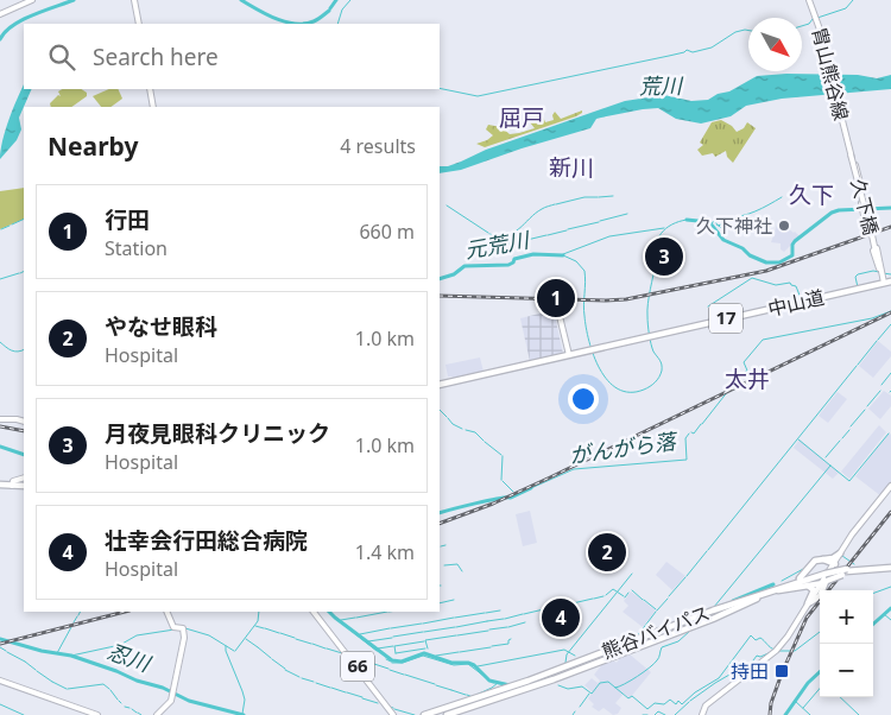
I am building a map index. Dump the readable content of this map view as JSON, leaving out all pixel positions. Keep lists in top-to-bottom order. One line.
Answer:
{"streets":{"highway":["中山道","17","熊谷バイパス"],"main road":["胄山熊谷線","久下橋","66"]},"crossings":[["胄山熊谷線","久下橋"]],"districts":["屈戸","新川","久下","太井"],"water":["荒川","元荒川","がんがら落","忍川"],"places":{"other":["久下神社"],"transit":["持田"]},"north":"bottom right","page":{"search":"Search here","heading":["Nearby","4 results"],"list":[{"mark":"1","name":"行田","note":"Station","value":"660 m"},{"mark":"2","name":"やなせ眼科","note":"Hospital","value":"1.0 km"},{"mark":"3","name":"月夜見眼科クリニック","note":"Hospital","value":"1.0 km"},{"mark":"4","name":"壮幸会行田総合病院","note":"Hospital","value":"1.4 km"}],"pins":["3","1","2","4"],"map_buttons":["+","−"]}}
